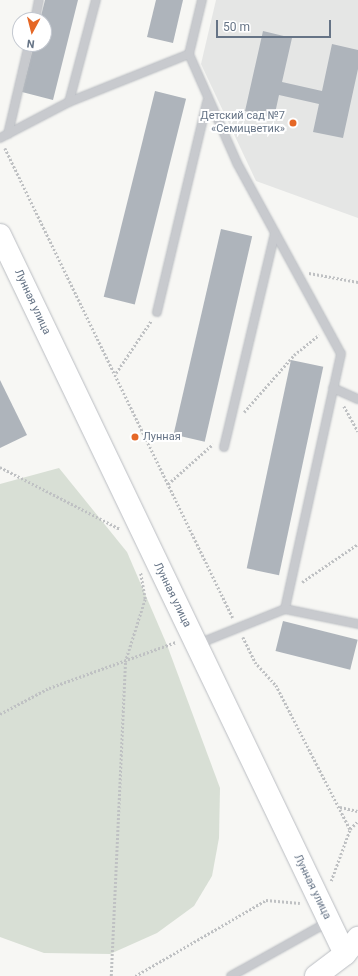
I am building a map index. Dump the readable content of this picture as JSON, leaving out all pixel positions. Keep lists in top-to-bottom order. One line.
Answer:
{"streets":{"street":["Лунная улица"]},"places":["Детский сад №7 «Семицветик»","Лунная"],"scale_bar":"50 m","north":"bottom"}
